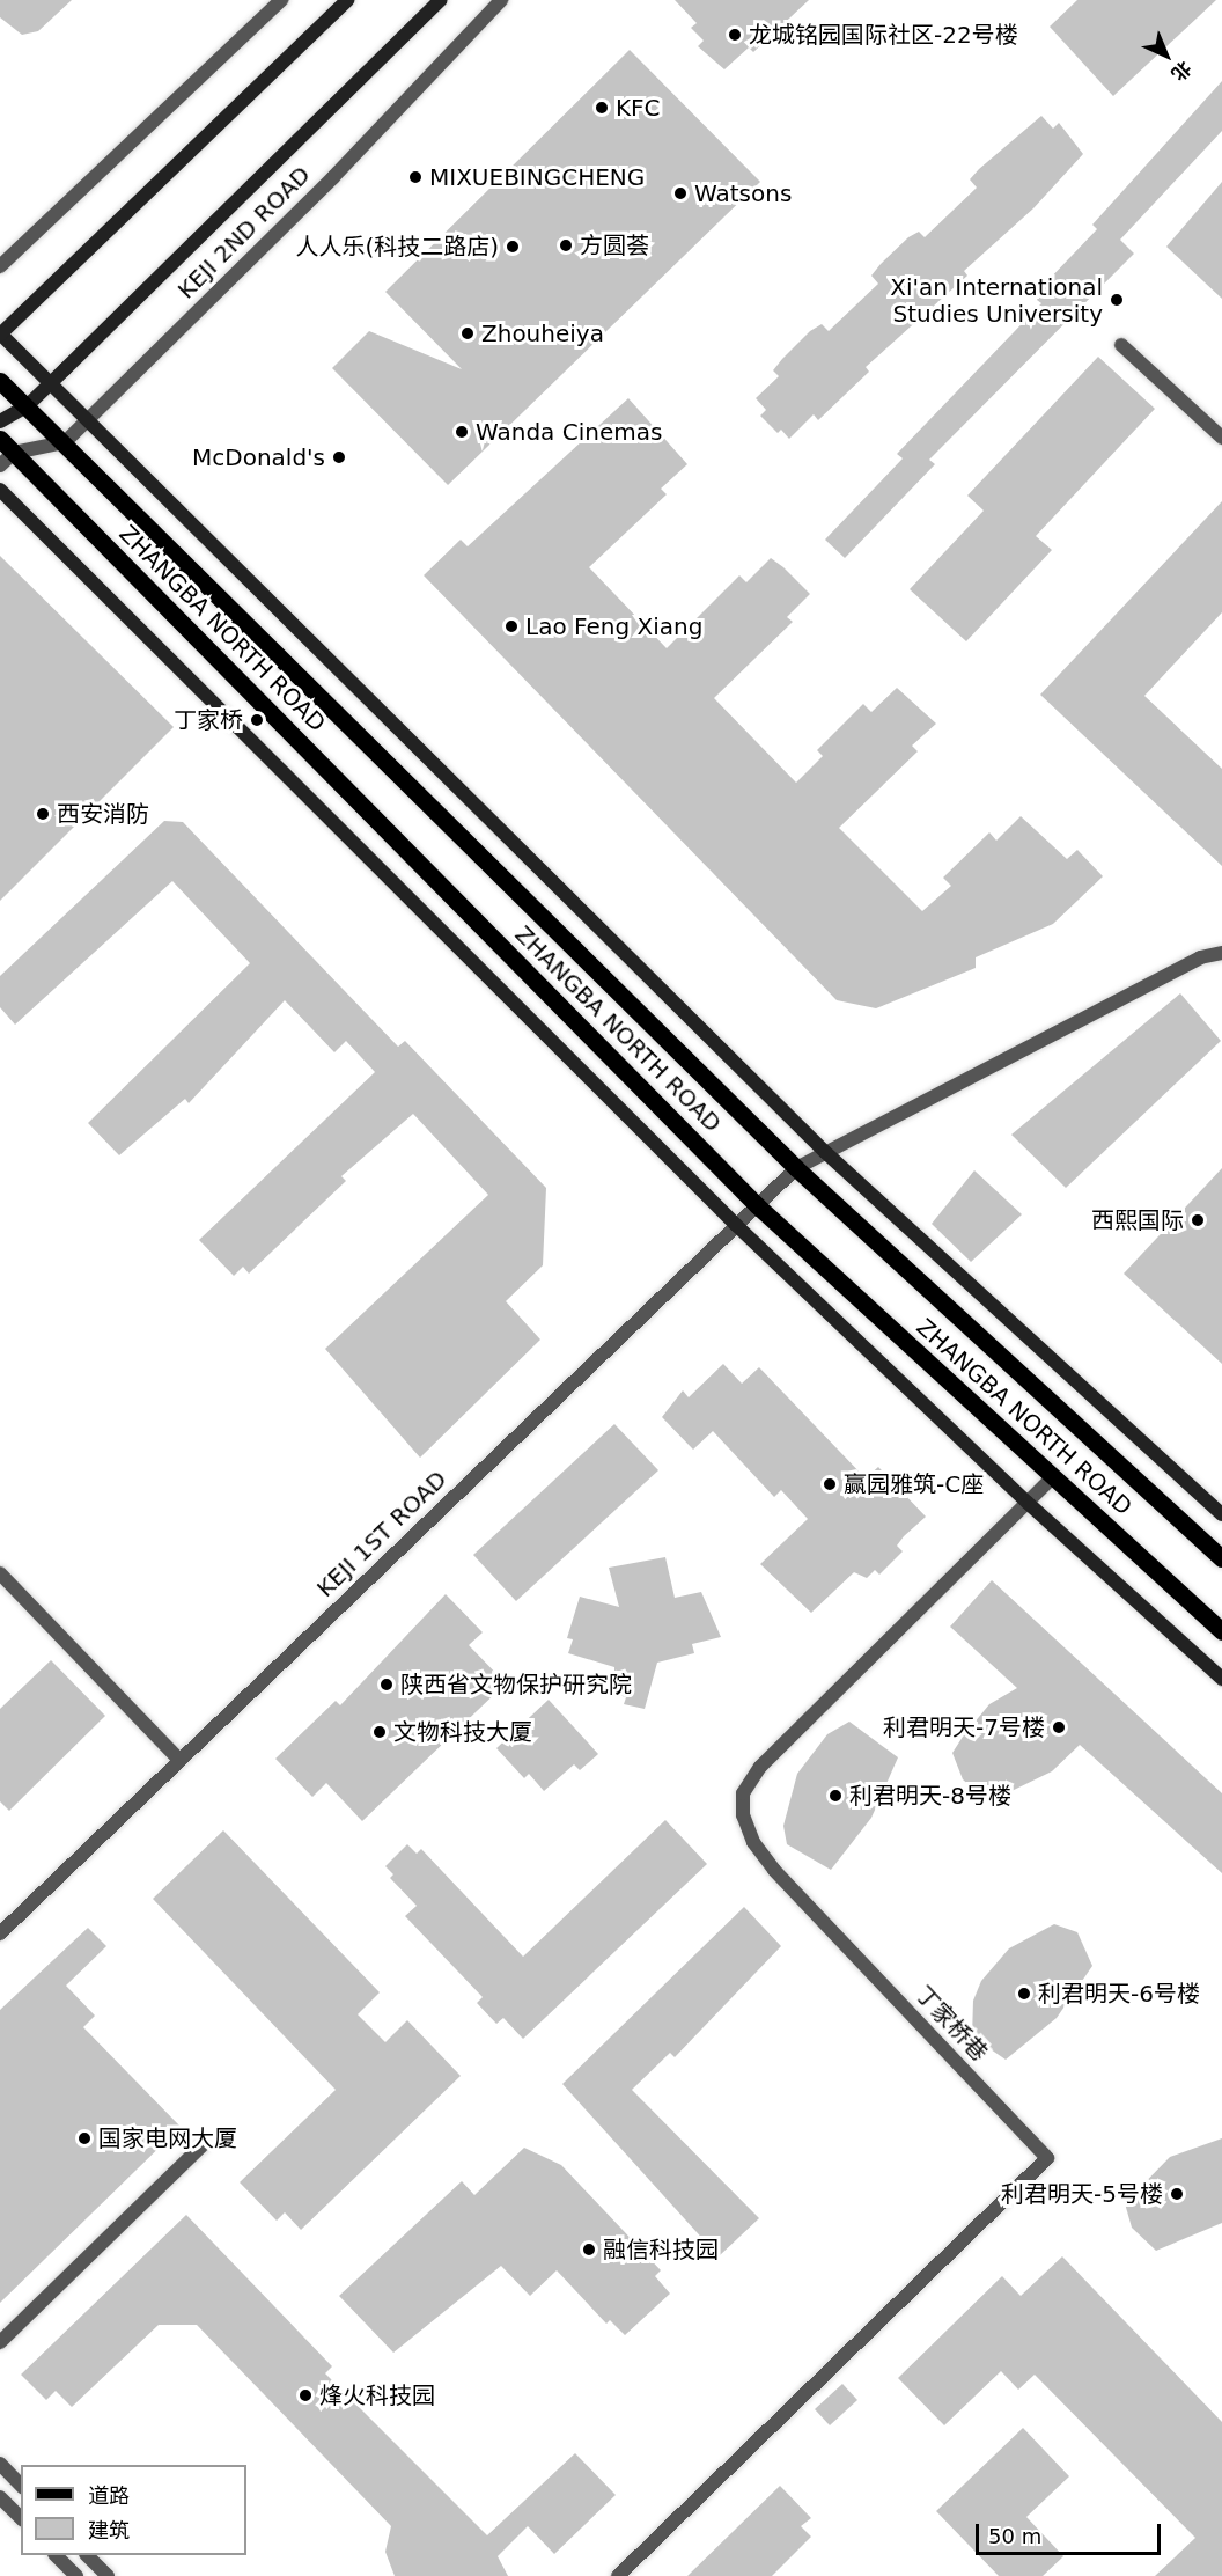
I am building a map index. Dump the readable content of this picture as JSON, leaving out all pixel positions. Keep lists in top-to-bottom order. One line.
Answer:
{"streets":{"main road":["KEJI 2ND ROAD","ZHANGBA NORTH ROAD"],"street":["KEJI 1ST ROAD","丁家桥巷"]},"crossings":[["KEJI 2ND ROAD","ZHANGBA NORTH ROAD"],["ZHANGBA NORTH ROAD","KEJI 1ST ROAD"],["ZHANGBA NORTH ROAD","丁家桥巷"]],"places":["龙城铭园国际社区-22号楼","KFC","MIXUEBINGCHENG","Watsons","方圆荟","人人乐(科技二路店)","Xi'an International Studies University","Zhouheiya","Wanda Cinemas","McDonald's","Lao Feng Xiang","丁家桥","西安消防","西熙国际","赢园雅筑-C座","陕西省文物保护研究院","利君明天-7号楼","文物科技大厦","利君明天-8号楼","利君明天-6号楼","国家电网大厦","利君明天-5号楼","融信科技园","烽火科技园"],"legend":["道路","建筑"],"scale_bar":"50 m","north":"bottom right"}
